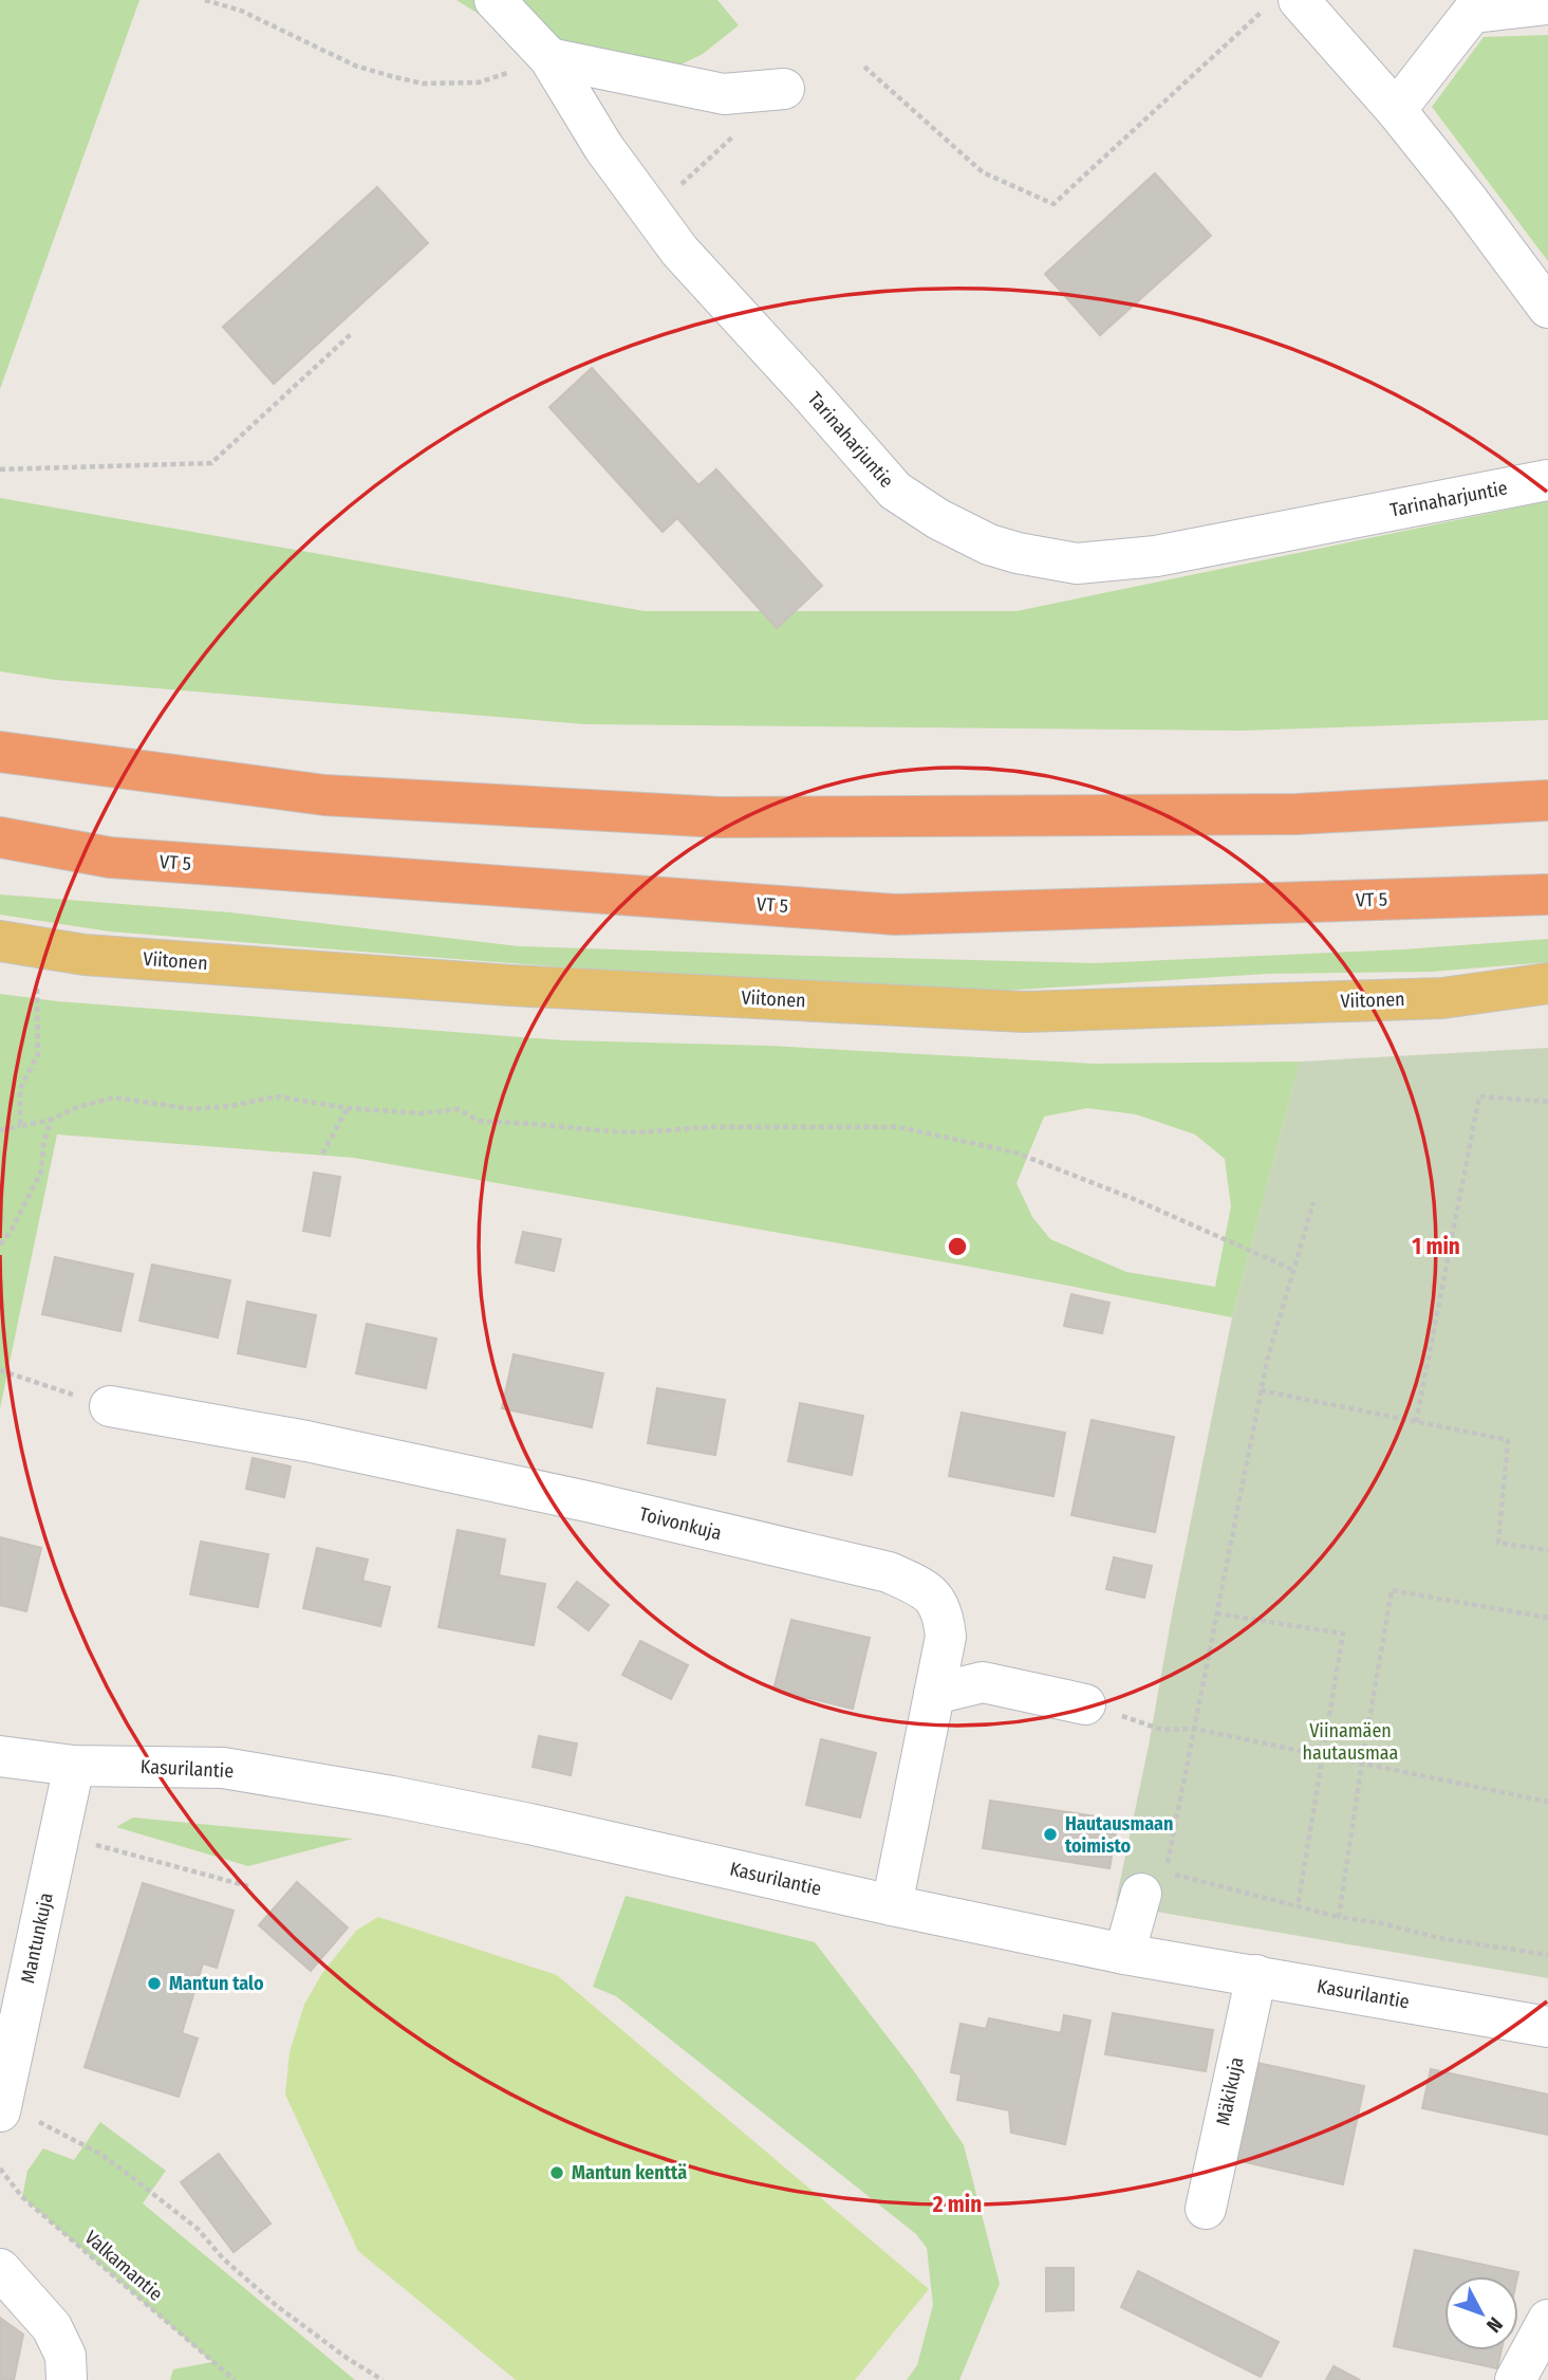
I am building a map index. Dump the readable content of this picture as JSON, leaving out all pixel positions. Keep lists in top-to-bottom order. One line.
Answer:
{"streets":{"highway":["VT 5"],"main road":["Viitonen"],"street":["Tarinaharjuntie","Toivonkuja","Kasurilantie","Mantunkuja","Mäkikuja"],"path":["Valkamantie"]},"crossings":[["Toivonkuja","Kasurilantie"],["Kasurilantie","Mantunkuja"],["Kasurilantie","Mäkikuja"]],"parks":["Viinamäen hautausmaa"],"places":["Hautausmaan toimisto","Mantun talo","Mantun kenttä"],"north":"bottom right","rings":["1 min","2 min"]}
